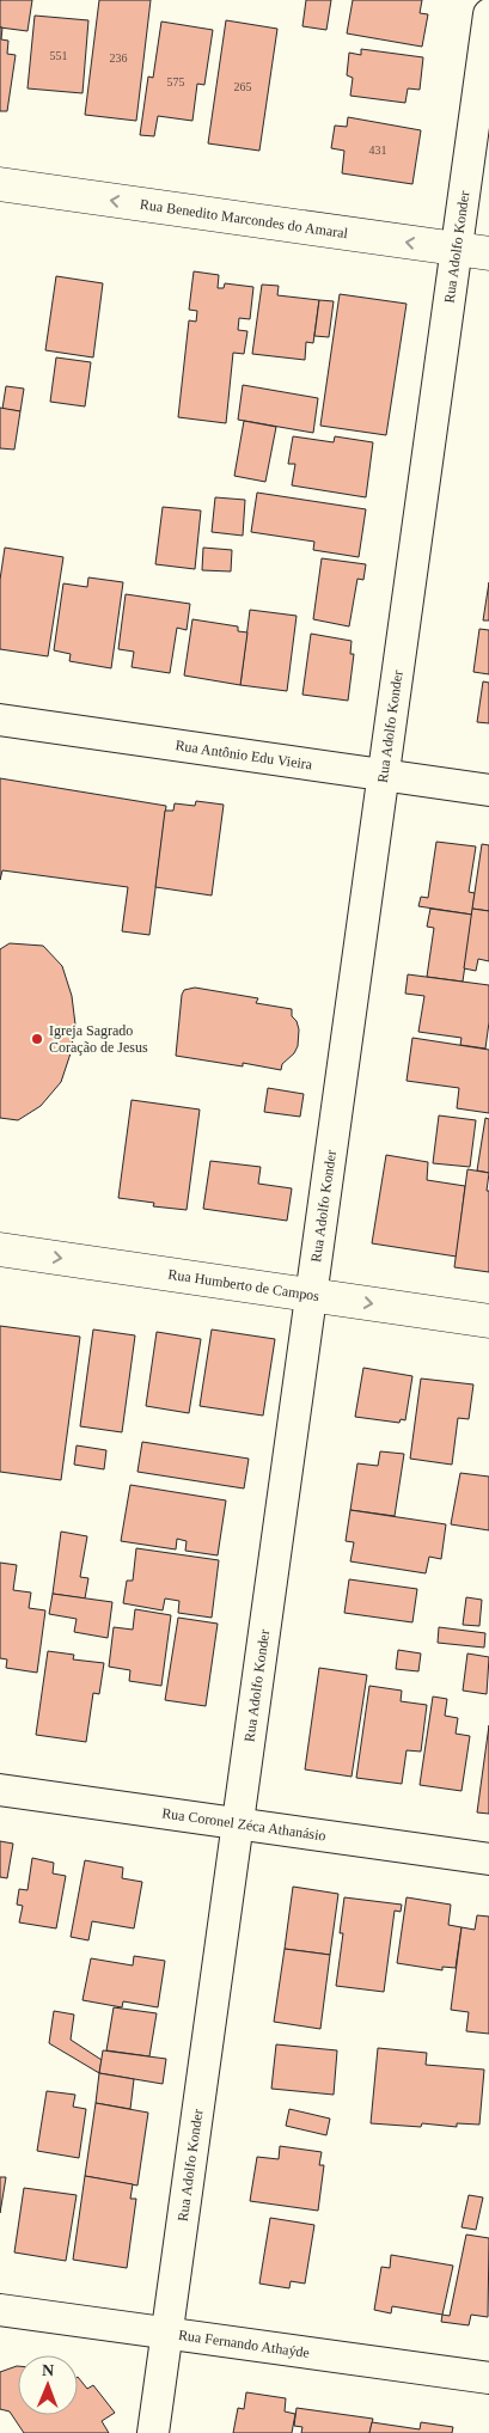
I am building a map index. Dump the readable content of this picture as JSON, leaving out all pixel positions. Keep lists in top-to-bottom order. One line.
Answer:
{"streets":{"main road":["Rua Benedito Marcondes do Amaral","Rua Humberto de Campos"],"street":["Rua Adolfo Konder","Rua Antônio Edu Vieira","Rua Coronel Zéca Athanásio","Rua Fernando Athaýde"]},"crossings":[["Rua Benedito Marcondes do Amaral","Rua Adolfo Konder"],["Rua Adolfo Konder","Rua Antônio Edu Vieira"],["Rua Adolfo Konder","Rua Humberto de Campos"],["Rua Adolfo Konder","Rua Coronel Zéca Athanásio"],["Rua Adolfo Konder","Rua Fernando Athaýde"]],"one_way":["Rua Benedito Marcondes do Amaral","Rua Humberto de Campos"],"places":["Igreja Sagrado Coração de Jesus"],"house_numbers":["551","236","575","265","431"],"north":"top"}
